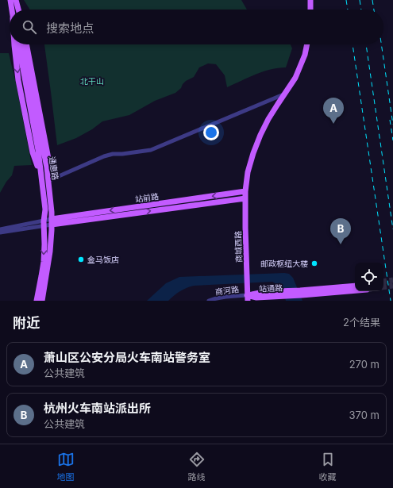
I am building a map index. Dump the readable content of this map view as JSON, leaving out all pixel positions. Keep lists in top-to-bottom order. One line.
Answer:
{"streets":{"main road":["通惠路","站前路","商城西路","站通路"],"street":["商河路"]},"crossings":[["通惠路","站前路"],["站前路","商城西路"],["商城西路","站通路"],["商城西路","商河路"],["站通路","商河路"]],"parks":["北干山"],"places":["金马饭店","邮政枢纽大楼"],"page":{"search":"搜索地点","pins":["A","B"],"heading":["附近","2个结果"],"list":[{"mark":"A","name":"萧山区公安分局火车南站警务室","note":"公共建筑","value":"270 m"},{"mark":"B","name":"杭州火车南站派出所","note":"公共建筑","value":"370 m"}],"nav":["地图","路线","收藏"]}}
